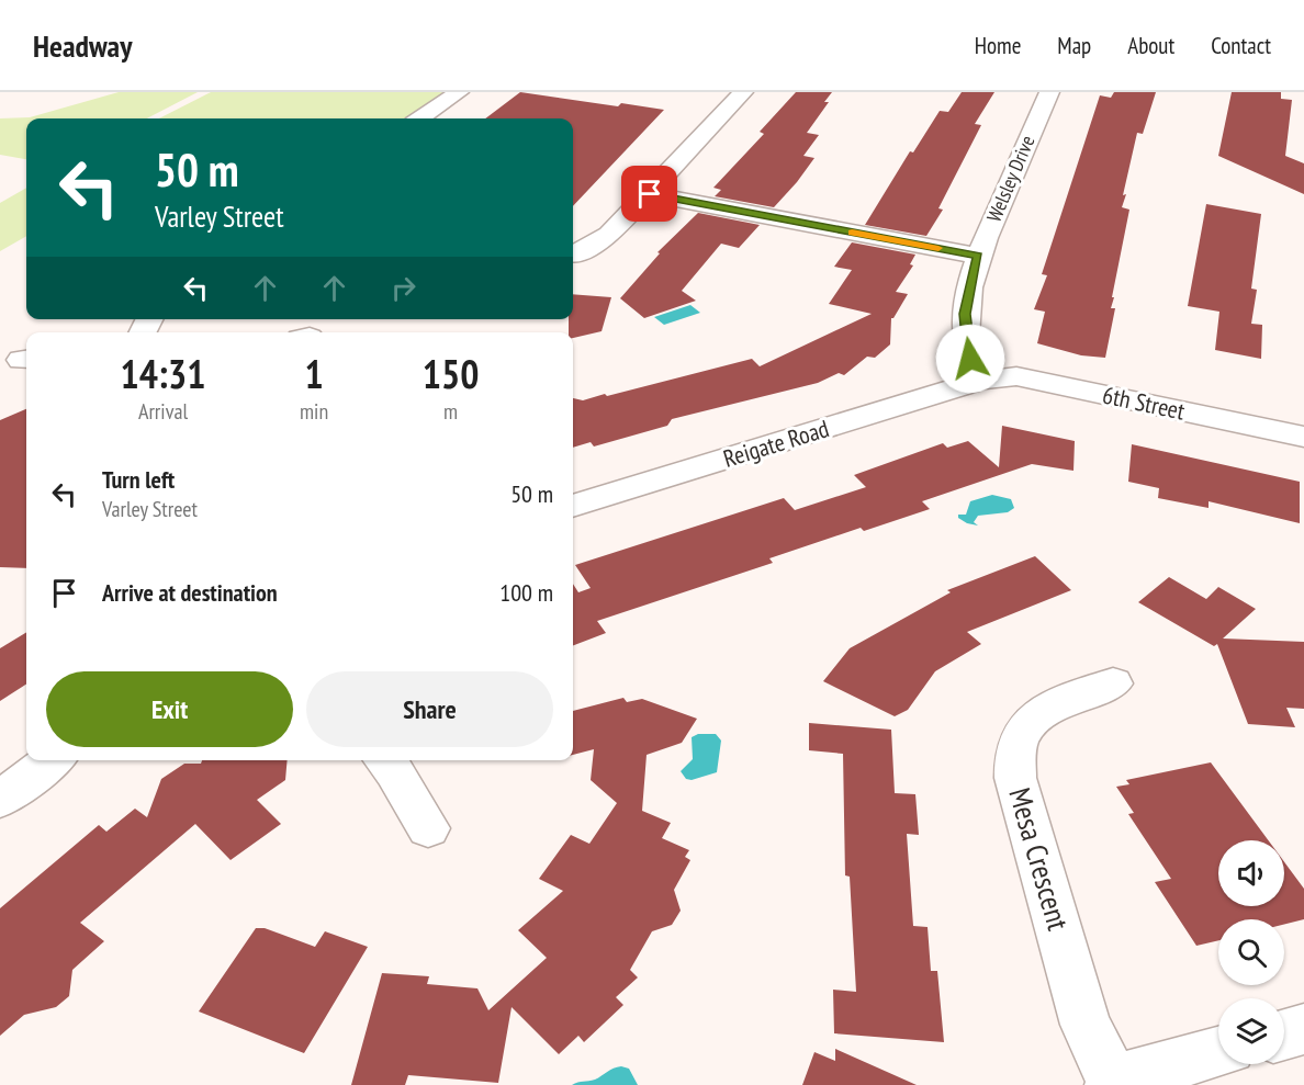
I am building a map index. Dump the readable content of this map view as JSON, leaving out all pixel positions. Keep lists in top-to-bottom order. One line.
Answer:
{"streets":{"street":["Welsley Drive","6th Street","Reigate Road","Mesa Crescent"]},"crossings":[["Welsley Drive","6th Street"],["Welsley Drive","Reigate Road"],["6th Street","Reigate Road"]],"page":{"header":"Headway","nav":["Home","Map","About","Contact"],"turn":["50 m","Varley Street"],"eta":["14:31","Arrival","1","min","150","m"],"list":[{"name":"Turn left","note":"Varley Street","value":"50 m"},{"name":"Arrive at destination","value":"100 m"}],"buttons":["Exit","Share"]}}
